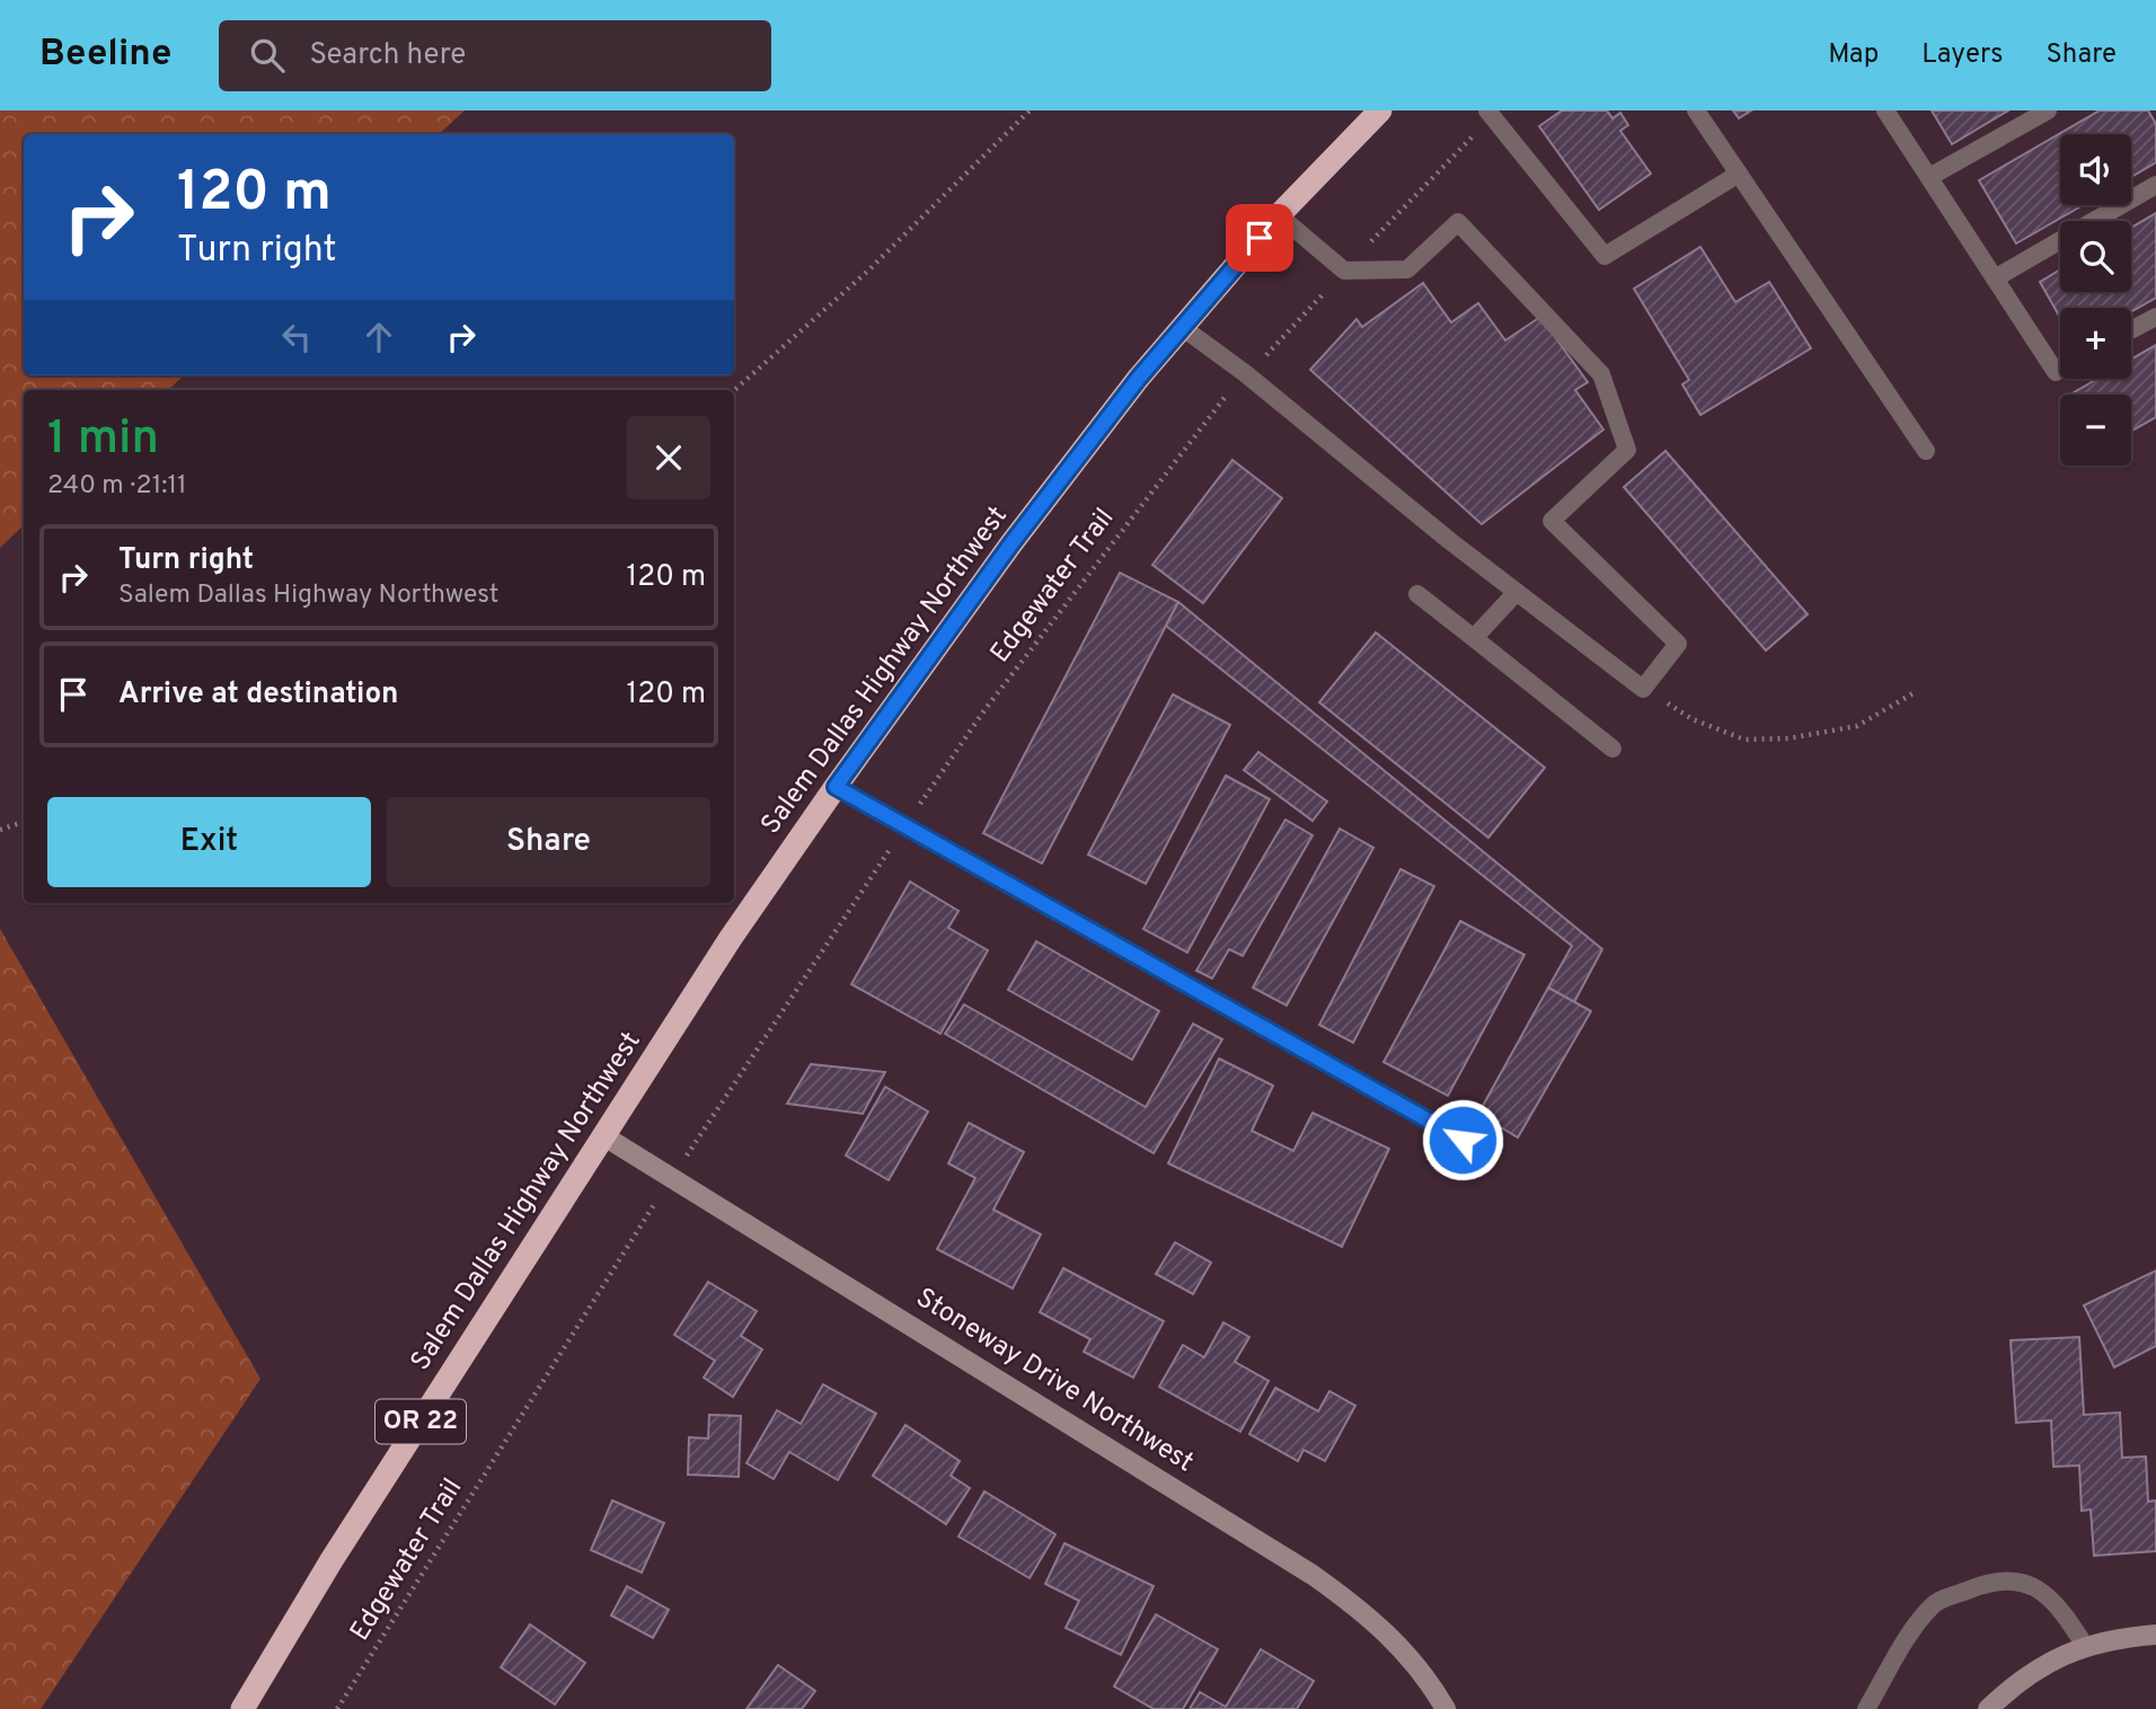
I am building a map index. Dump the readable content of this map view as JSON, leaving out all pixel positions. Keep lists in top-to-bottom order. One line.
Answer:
{"streets":{"highway":["Salem Dallas Highway Northwest","OR 22"],"street":["Stoneway Drive Northwest"],"path":["Edgewater Trail"]},"crossings":[["Salem Dallas Highway Northwest","Stoneway Drive Northwest"]],"page":{"header":"Beeline","search":"Search here","nav":["Map","Layers","Share"],"map_buttons":["+","−"],"turn":["120 m","Turn right"],"heading":["1 min","240 m · 21:11"],"list":[{"name":"Turn right","note":"Salem Dallas Highway Northwest","value":"120 m"},{"name":"Arrive at destination","value":"120 m"}],"buttons":["Exit","Share"]}}
